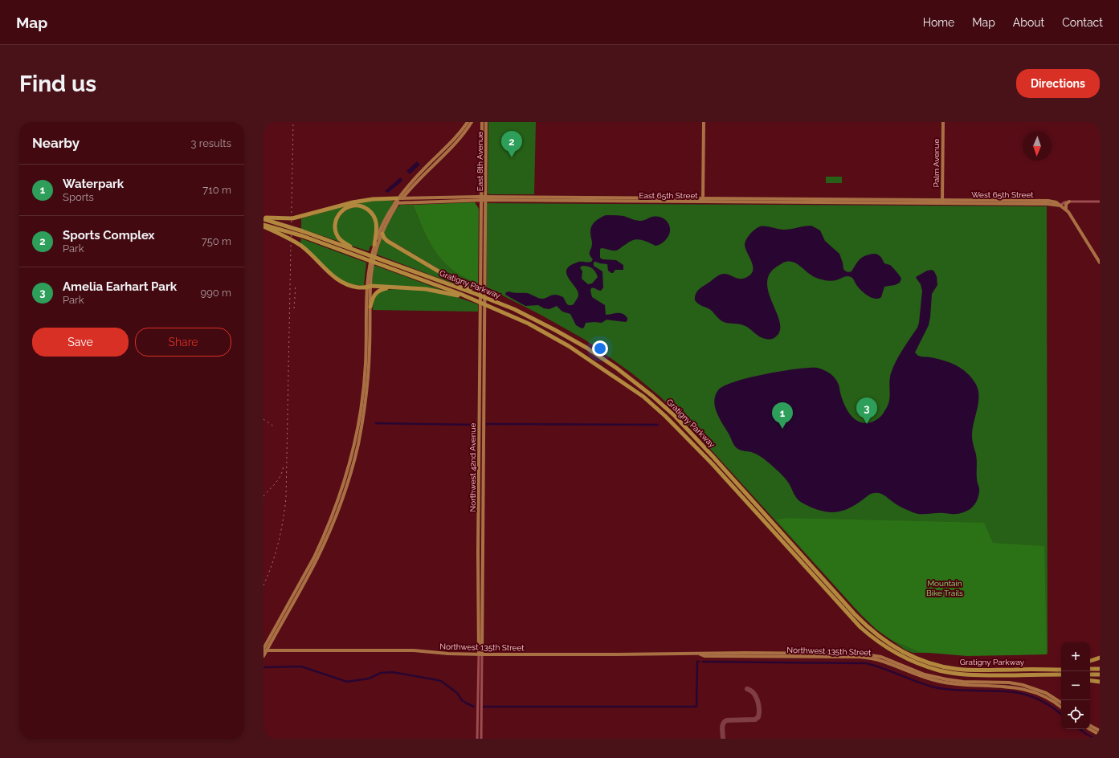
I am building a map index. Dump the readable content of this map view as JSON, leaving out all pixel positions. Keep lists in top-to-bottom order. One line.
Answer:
{"streets":{"highway":["Gratigny Parkway"],"main road":["East 8th Avenue","Palm Avenue","West 65th Street","East 65th Street","Northwest 42nd Avenue","Northwest 135th Street"]},"crossings":[["East 8th Avenue","East 65th Street"],["East 8th Avenue","Northwest 42nd Avenue"],["Palm Avenue","West 65th Street"],["Palm Avenue","East 65th Street"],["West 65th Street","East 65th Street"],["East 65th Street","Northwest 42nd Avenue"],["Northwest 42nd Avenue","Northwest 135th Street"]],"parks":["Mountain Bike Trails"],"north":"bottom","page":{"header":"Map","nav":["Home","Map","About","Contact"],"buttons":["Directions",["Save","Share"]],"title":"Find us","heading":["Nearby","3 results"],"pins":["2","3","1"],"list":[{"mark":"1","name":"Waterpark","note":"Sports","value":"710 m"},{"mark":"2","name":"Sports Complex","note":"Park","value":"750 m"},{"mark":"3","name":"Amelia Earhart Park","note":"Park","value":"990 m"}],"map_buttons":["+","−"]}}
